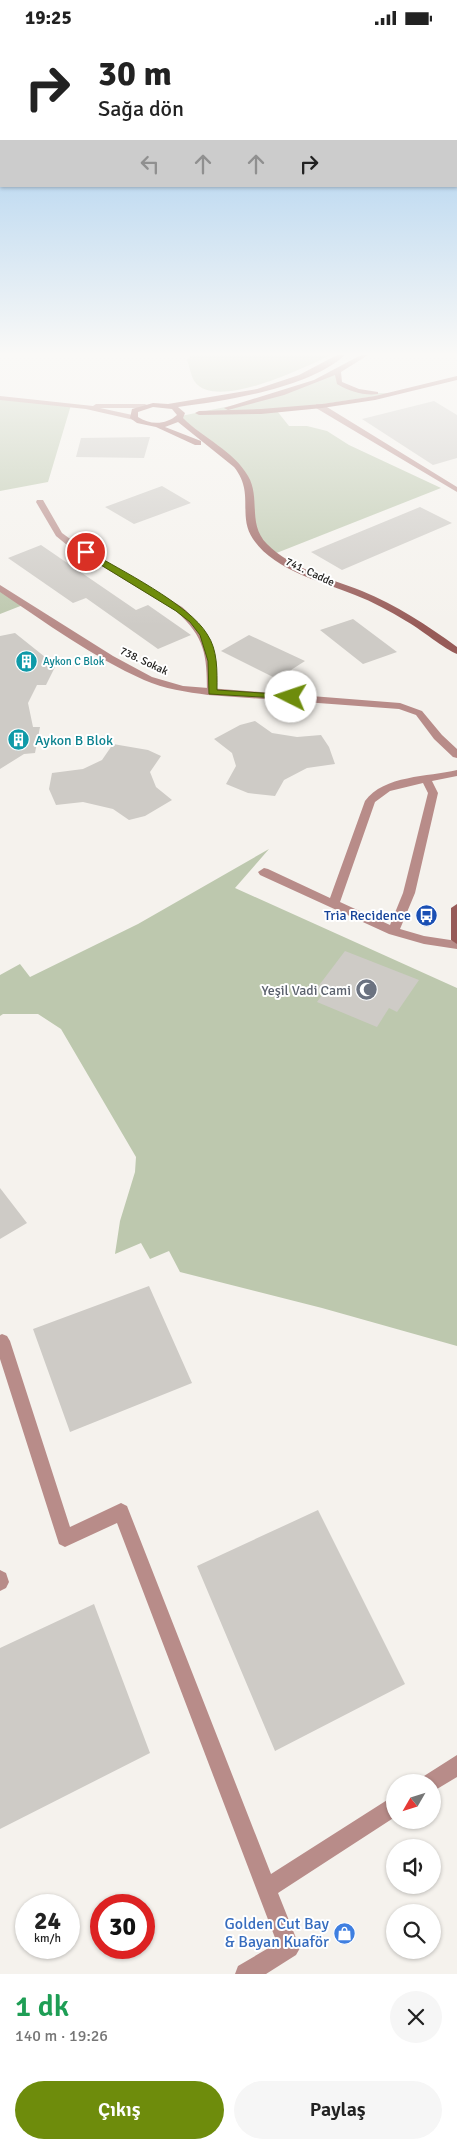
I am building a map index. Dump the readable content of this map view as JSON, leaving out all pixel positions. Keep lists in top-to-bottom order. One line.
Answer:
{"streets":{"street":["741. Cadde","738. Sokak"]},"places":{"building":["Aykon C Blok","Aykon B Blok"],"bus stop":["Tria Recidence"],"mosque":["Yeşil Vadi Cami"],"shop":["Golden Cut Bay & Bayan Kuaför"]},"north":"bottom left","page":{"status":"19:25","turn":["30 m","Sağa dön"],"speed":"24 km/h","limit":"30","heading":["1 dk","140 m · 19:26"],"buttons":["Çıkış","Paylaş"]}}
